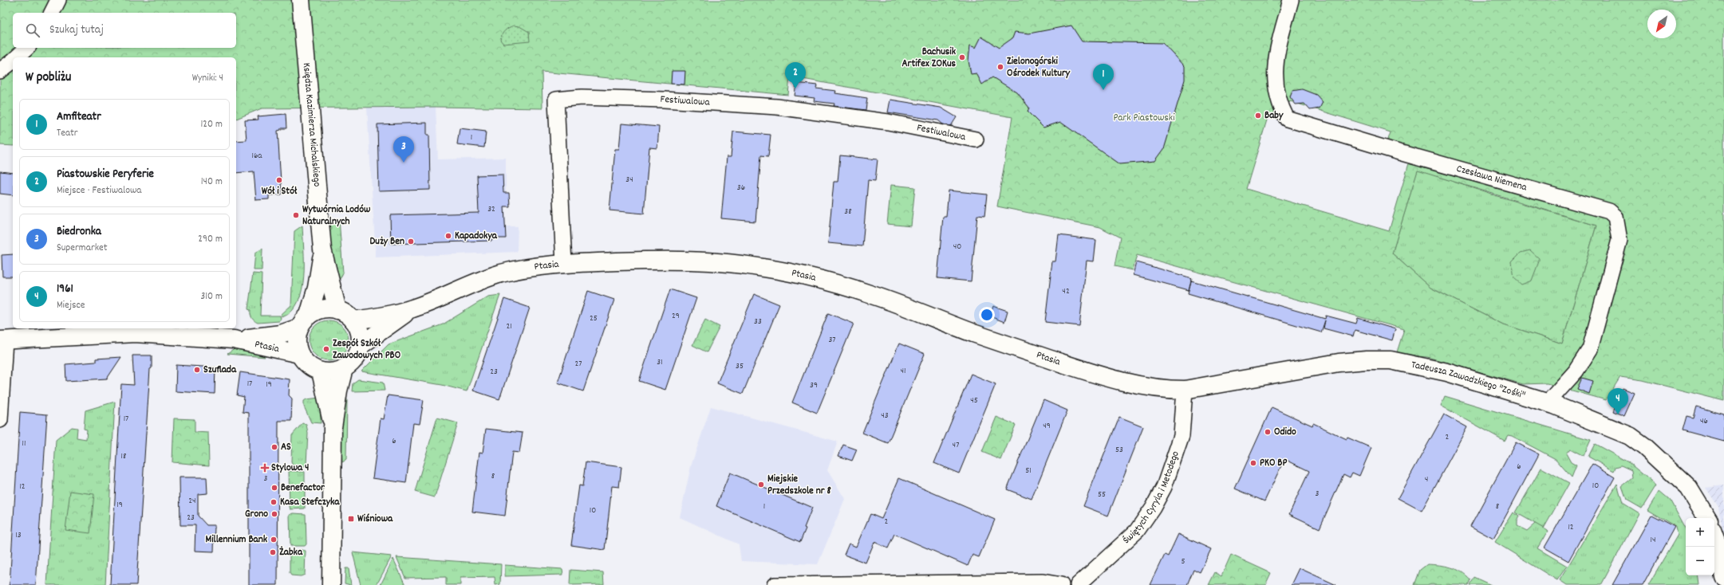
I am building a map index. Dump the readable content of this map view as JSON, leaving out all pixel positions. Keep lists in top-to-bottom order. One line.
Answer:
{"streets":{"street":["Festiwalowa","Księdza Kazimierza Michalskiego","Czesława Niemena","Ptasia","Tadeusza Zawadzkiego \"Zośki\"","Świętych Cyryla i Metodego"]},"crossings":[["Festiwalowa","Ptasia"],["Księdza Kazimierza Michalskiego","Ptasia"],["Czesława Niemena","Tadeusza Zawadzkiego \"Zośki\""],["Ptasia","Tadeusza Zawadzkiego \"Zośki\""],["Ptasia","Świętych Cyryla i Metodego"],["Tadeusza Zawadzkiego \"Zośki\"","Świętych Cyryla i Metodego"]],"parks":["Park Piastowski"],"places":{"other":["Bachusik Artifex ZOKus","Zielonogórski Ośrodek Kultury","Baby","Wół i Stół","Wytwórnia Lodów Naturalnych","Kapadokya","Duży Ben","Zespół Szkół Zawodowych PBO","Szuflada","Odido","AS","PKO BP","Miejskie Przedszkole nr 8","Benefactor","Kasa Stefczyka","Grono","Millennium Bank","Żabka"],"health":["Stylowa 4"],"transit":["Wiśniowa"]},"house_numbers":["1","16a","34","36","32","38","40","42","29","25","33","21","37","31","27","35","41","23","17","19","39","45","43","17","46","49","2","6","11","47","53","18","6","51","8","3","4","10","12","3","55","24","19","1","8","10","23","2","12","13","14","5"],"north":"bottom left","page":{"search":"Szukaj tutaj","heading":["W pobliżu","Wyniki: 4"],"pins":["2","1","3","4"],"list":[{"mark":"1","name":"Amfiteatr","note":"Teatr","value":"120 m"},{"mark":"2","name":"Piastowskie Peryferie","note":"Miejsce · Festiwalowa","value":"140 m"},{"mark":"3","name":"Biedronka","note":"Supermarket","value":"290 m"},{"mark":"4","name":"1961","note":"Miejsce","value":"310 m"}],"map_buttons":["+","−"]}}
